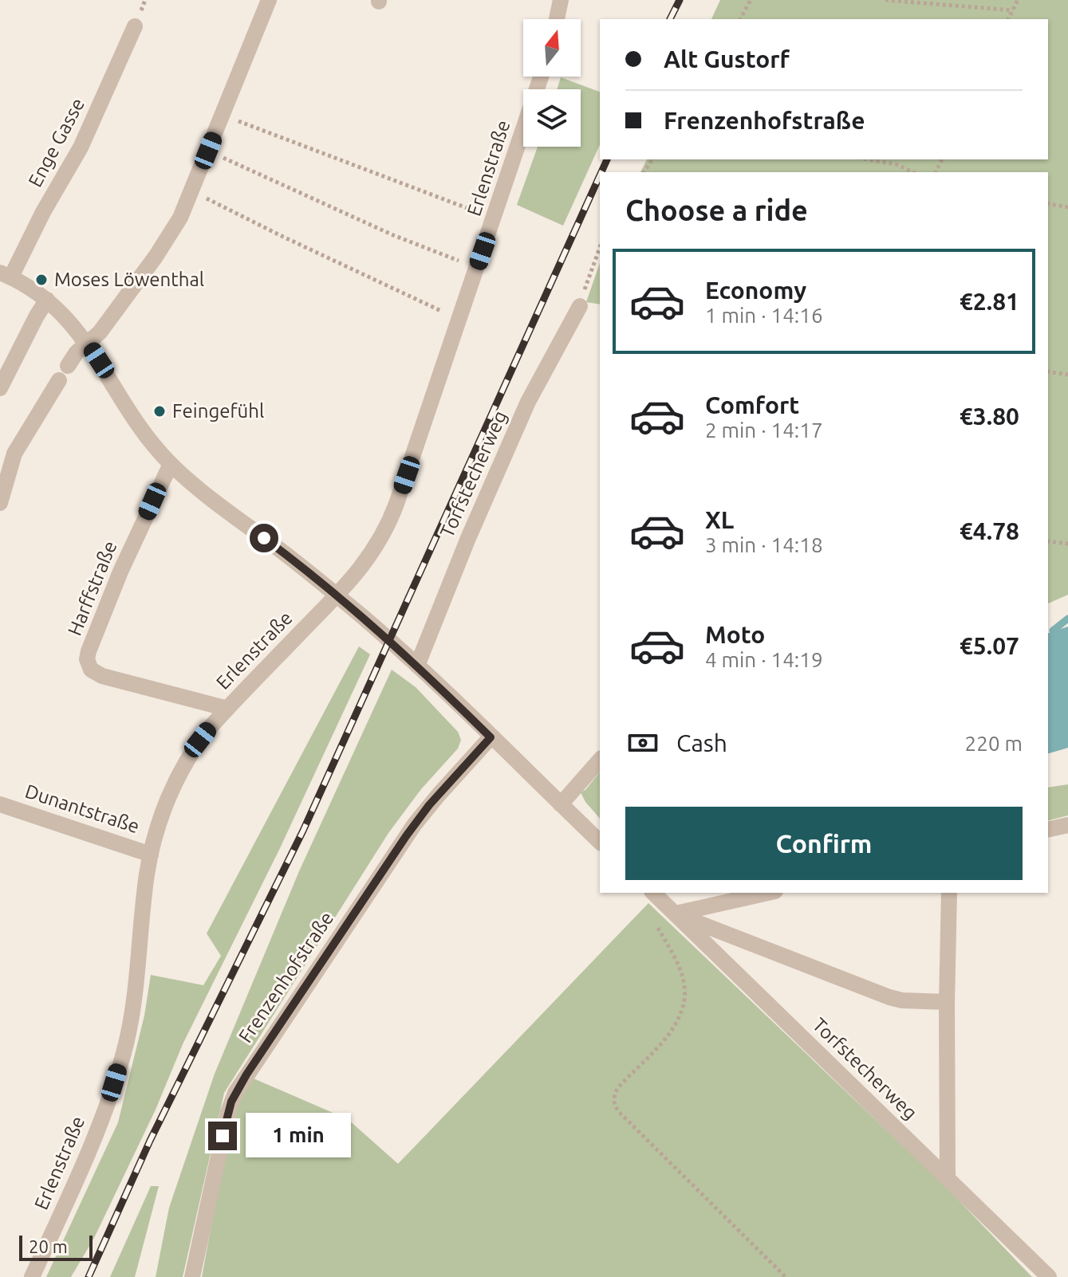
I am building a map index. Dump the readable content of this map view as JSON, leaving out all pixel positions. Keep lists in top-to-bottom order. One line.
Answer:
{"streets":{"street":["Enge Gasse","Erlenstraße","Torfstecherweg","Harffstraße","Dunantstraße","Frenzenhofstraße"]},"crossings":[["Erlenstraße","Harffstraße"],["Erlenstraße","Dunantstraße"]],"places":["Moses Löwenthal","Feingefühl"],"scale_bar":"20 m","north":"top","page":{"banner":["Alt Gustorf","Frenzenhofstraße"],"heading":"Choose a ride","list":[{"name":"Economy","note":"1 min · 14:16","value":"€2.81"},{"name":"Comfort","note":"2 min · 14:17","value":"€3.80"},{"name":"XL","note":"3 min · 14:18","value":"€4.78"},{"name":"Moto","note":"4 min · 14:19","value":"€5.07"}],"pay":["Cash","220 m"],"buttons":"Confirm","bubble":"1 min","scale":"20 m"}}
